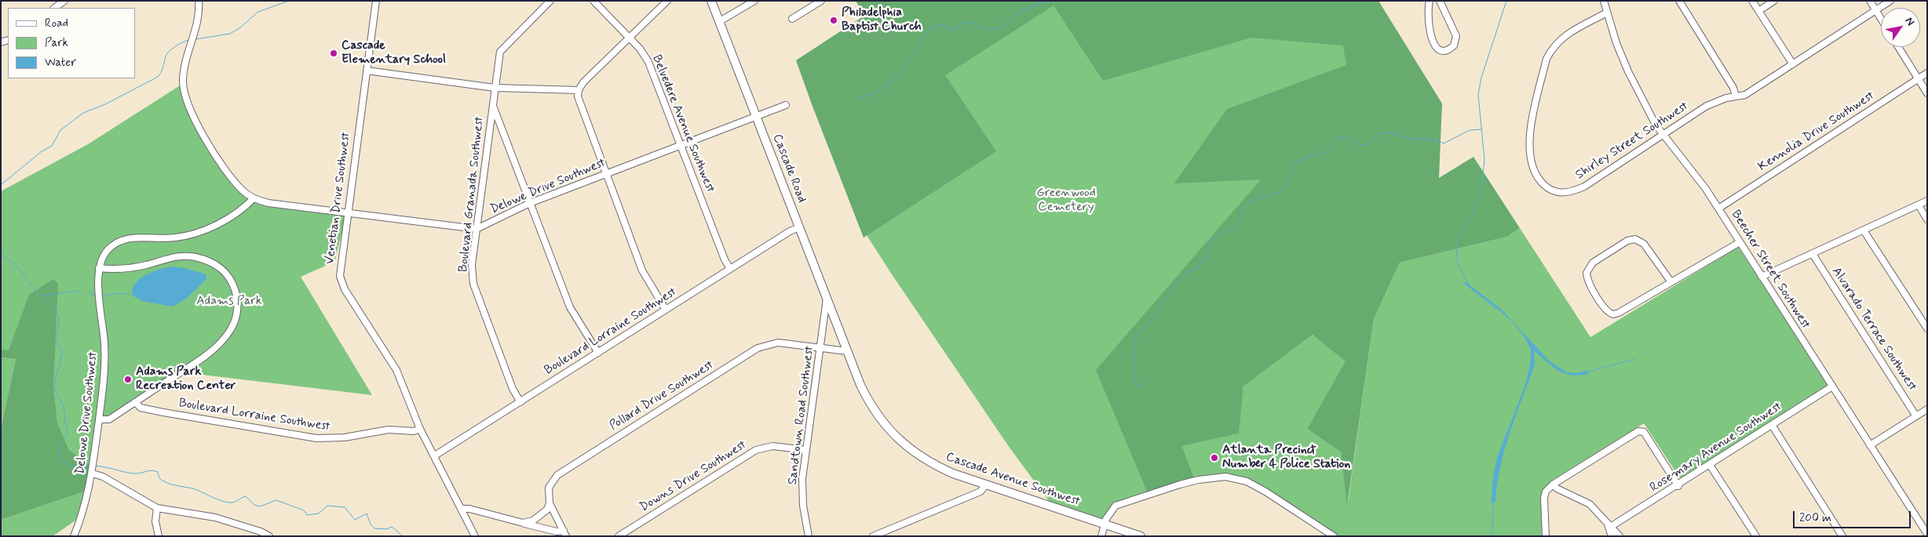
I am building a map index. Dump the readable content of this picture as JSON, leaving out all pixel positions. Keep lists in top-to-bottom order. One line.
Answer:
{"streets":{"main road":["Cascade Road","Cascade Avenue Southwest"],"street":["Belvedere Avenue Southwest","Kennolia Drive Southwest","Shirley Street Southwest","Delowe Drive Southwest","Boulevard Granada Southwest","Venetian Drive Southwest","Beecher Street Southwest","Alvarado Terrace Southwest","Boulevard Lorraine Southwest","Pollard Drive Southwest","Sandtown Road Southwest","Rosemary Avenue Southwest","Downs Drive Southwest"]},"crossings":[["Belvedere Avenue Southwest","Delowe Drive Southwest"],["Belvedere Avenue Southwest","Boulevard Lorraine Southwest"],["Kennolia Drive Southwest","Beecher Street Southwest"],["Shirley Street Southwest","Beecher Street Southwest"],["Cascade Road","Delowe Drive Southwest"],["Cascade Road","Boulevard Lorraine Southwest"],["Cascade Road","Pollard Drive Southwest"],["Cascade Road","Sandtown Road Southwest"],["Cascade Road","Cascade Avenue Southwest"],["Delowe Drive Southwest","Boulevard Granada Southwest"],["Boulevard Granada Southwest","Boulevard Lorraine Southwest"],["Venetian Drive Southwest","Boulevard Lorraine Southwest"],["Beecher Street Southwest","Rosemary Avenue Southwest"],["Pollard Drive Southwest","Sandtown Road Southwest"],["Pollard Drive Southwest","Cascade Avenue Southwest"],["Sandtown Road Southwest","Downs Drive Southwest"]],"parks":["Greenwood Cemetery","Adams Park"],"places":["Philadelphia Baptist Church","Cascade Elementary School","Adams Park Recreation Center","Atlanta Precinct Number 4 Police Station"],"legend":["Road","Park","Water"],"scale_bar":"200 m","north":"top right"}
